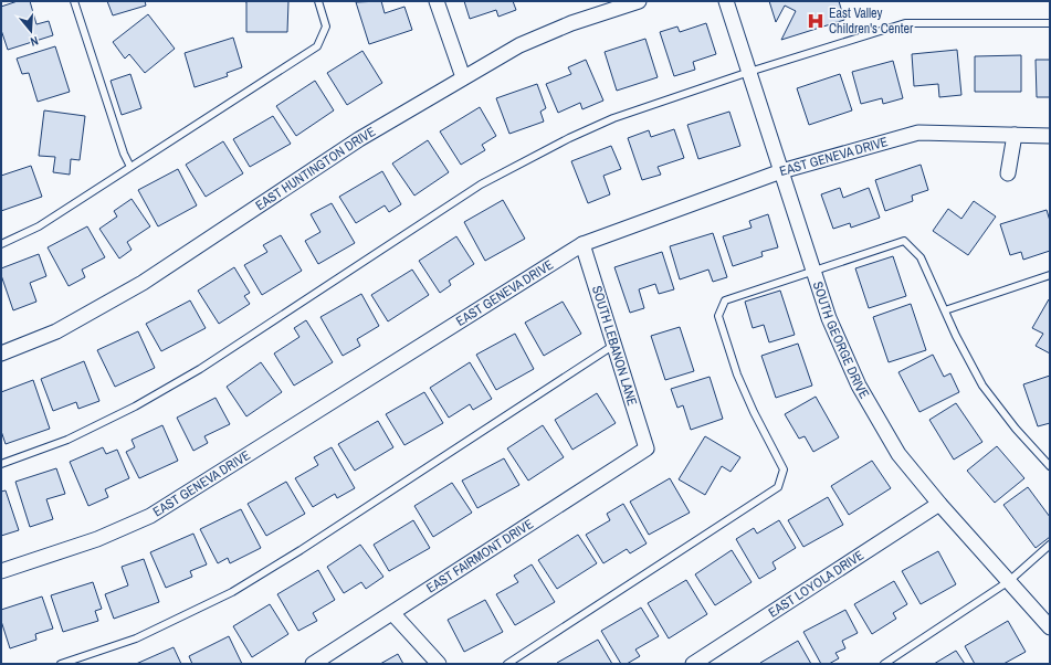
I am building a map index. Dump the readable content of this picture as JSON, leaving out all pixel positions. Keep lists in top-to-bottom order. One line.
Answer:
{"streets":{"street":["EAST GENEVA DRIVE","EAST HUNTINGTON DRIVE","SOUTH GEORGE DRIVE","SOUTH LEBANON LANE","EAST FAIRMONT DRIVE","EAST LOYOLA DRIVE"]},"crossings":[["EAST GENEVA DRIVE","SOUTH GEORGE DRIVE"],["EAST GENEVA DRIVE","SOUTH LEBANON LANE"],["SOUTH GEORGE DRIVE","EAST LOYOLA DRIVE"],["SOUTH LEBANON LANE","EAST FAIRMONT DRIVE"]],"places":{"hospital":["East Valley Children's Center"]},"north":"bottom"}
